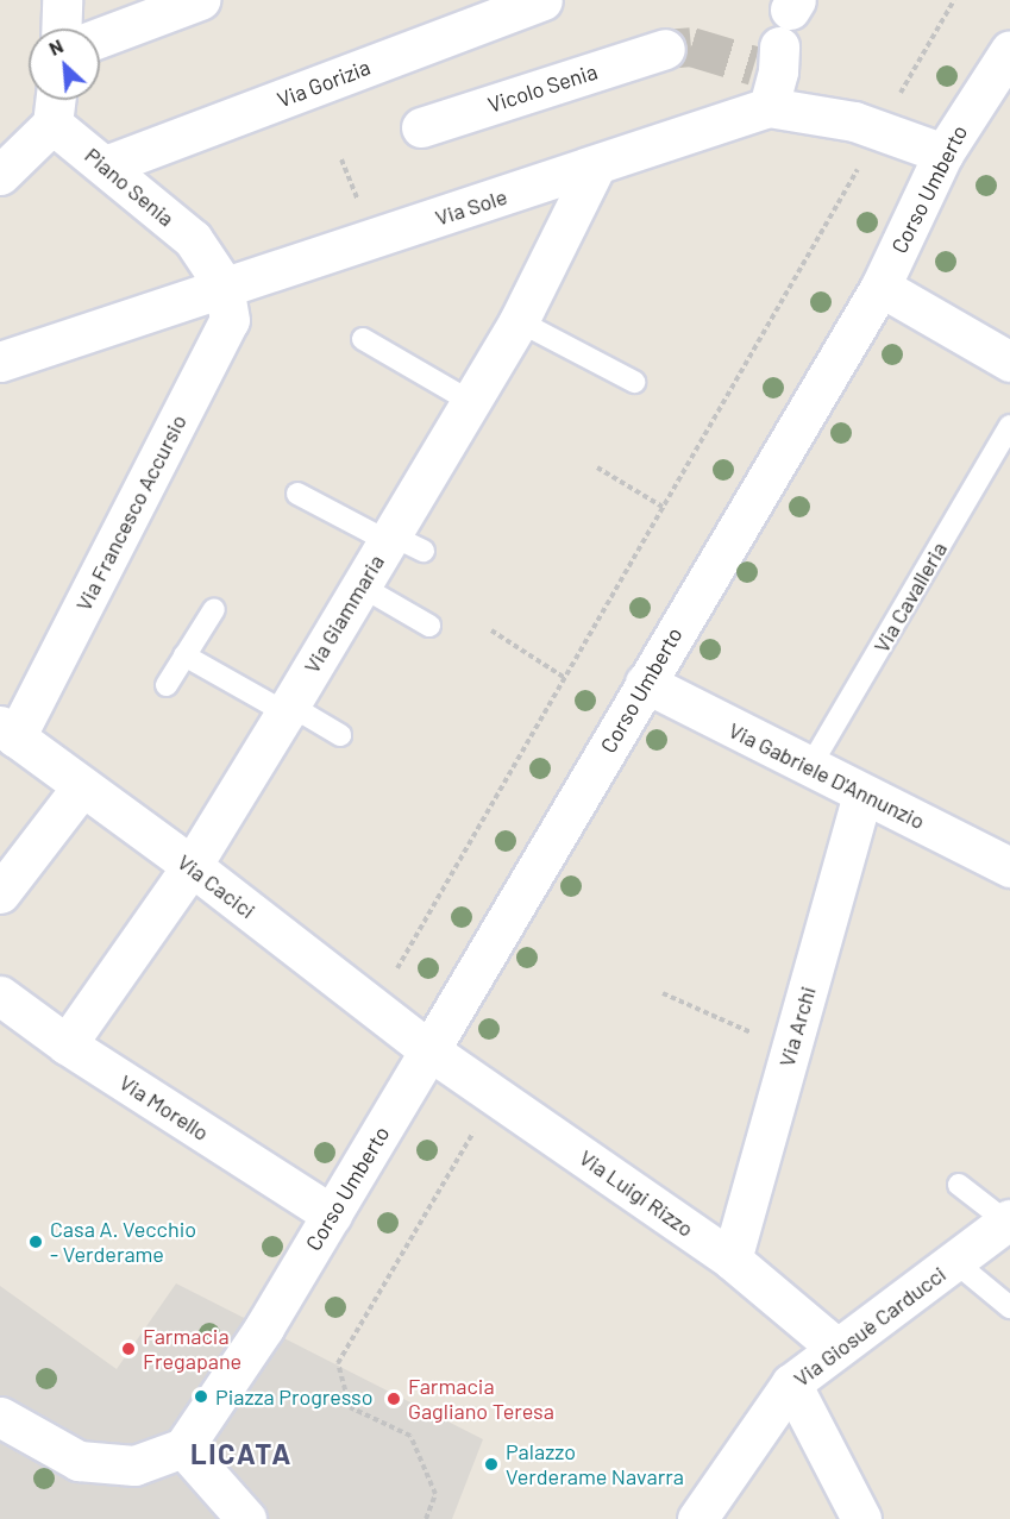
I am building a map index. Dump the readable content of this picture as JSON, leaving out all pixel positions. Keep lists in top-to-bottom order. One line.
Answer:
{"streets":{"street":["Via Gorizia","Vicolo Senia","Piano Senia","Corso Umberto","Via Sole","Via Francesco Accursio","Via Giammaria","Via Gabriele D'Annunzio","Via Cacici","Via Archi","Via Morello","Via Luigi Rizzo","Via Giosuè Carducci"],"lane":["Via Cavalleria"]},"crossings":[["Via Gorizia","Piano Senia"],["Piano Senia","Via Sole"],["Piano Senia","Via Francesco Accursio"],["Corso Umberto","Via Sole"],["Corso Umberto","Via Gabriele D'Annunzio"],["Corso Umberto","Via Cacici"],["Corso Umberto","Via Morello"],["Corso Umberto","Via Luigi Rizzo"],["Via Sole","Via Francesco Accursio"],["Via Sole","Via Giammaria"],["Via Francesco Accursio","Via Cacici"],["Via Cavalleria","Via Gabriele D'Annunzio"],["Via Giammaria","Via Cacici"],["Via Giammaria","Via Morello"],["Via Gabriele D'Annunzio","Via Archi"],["Via Cacici","Via Luigi Rizzo"],["Via Archi","Via Luigi Rizzo"],["Via Luigi Rizzo","Via Giosuè Carducci"]],"districts":["LICATA"],"places":["Casa A. Vecchio - Verderame","Farmacia Fregapane","Piazza Progresso","Farmacia Gagliano Teresa","Palazzo Verderame Navarra"],"north":"top left"}
